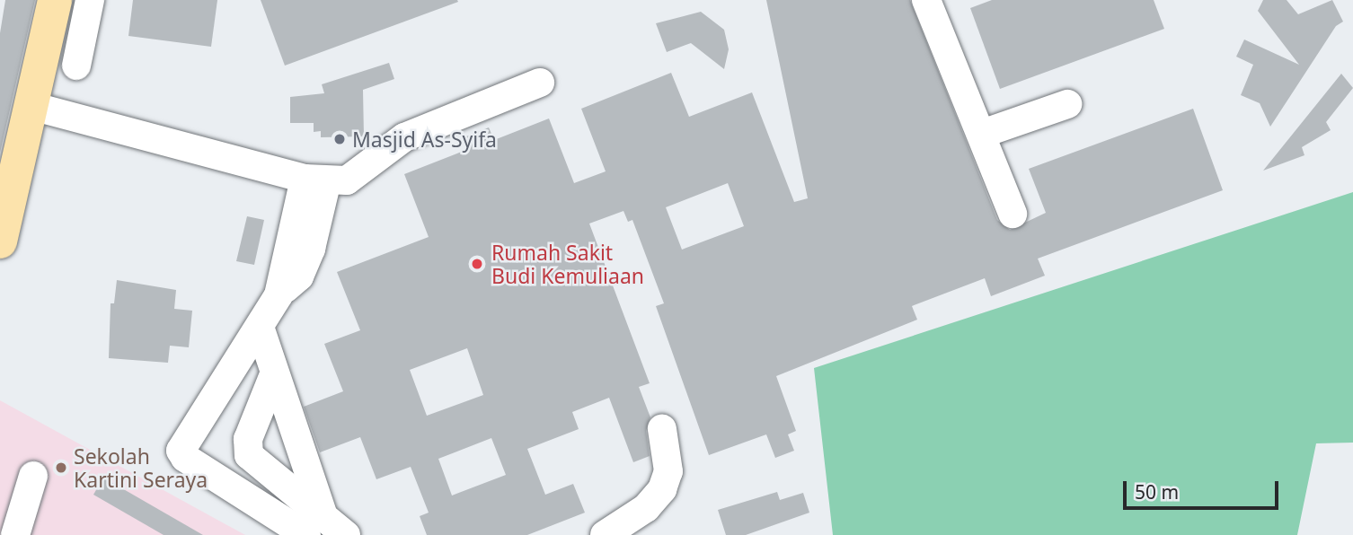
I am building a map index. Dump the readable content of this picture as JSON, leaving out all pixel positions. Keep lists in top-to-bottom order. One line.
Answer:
{"places":["Masjid As-Syifa","Rumah Sakit Budi Kemuliaan","Sekolah Kartini Seraya"],"scale_bar":"50 m"}
